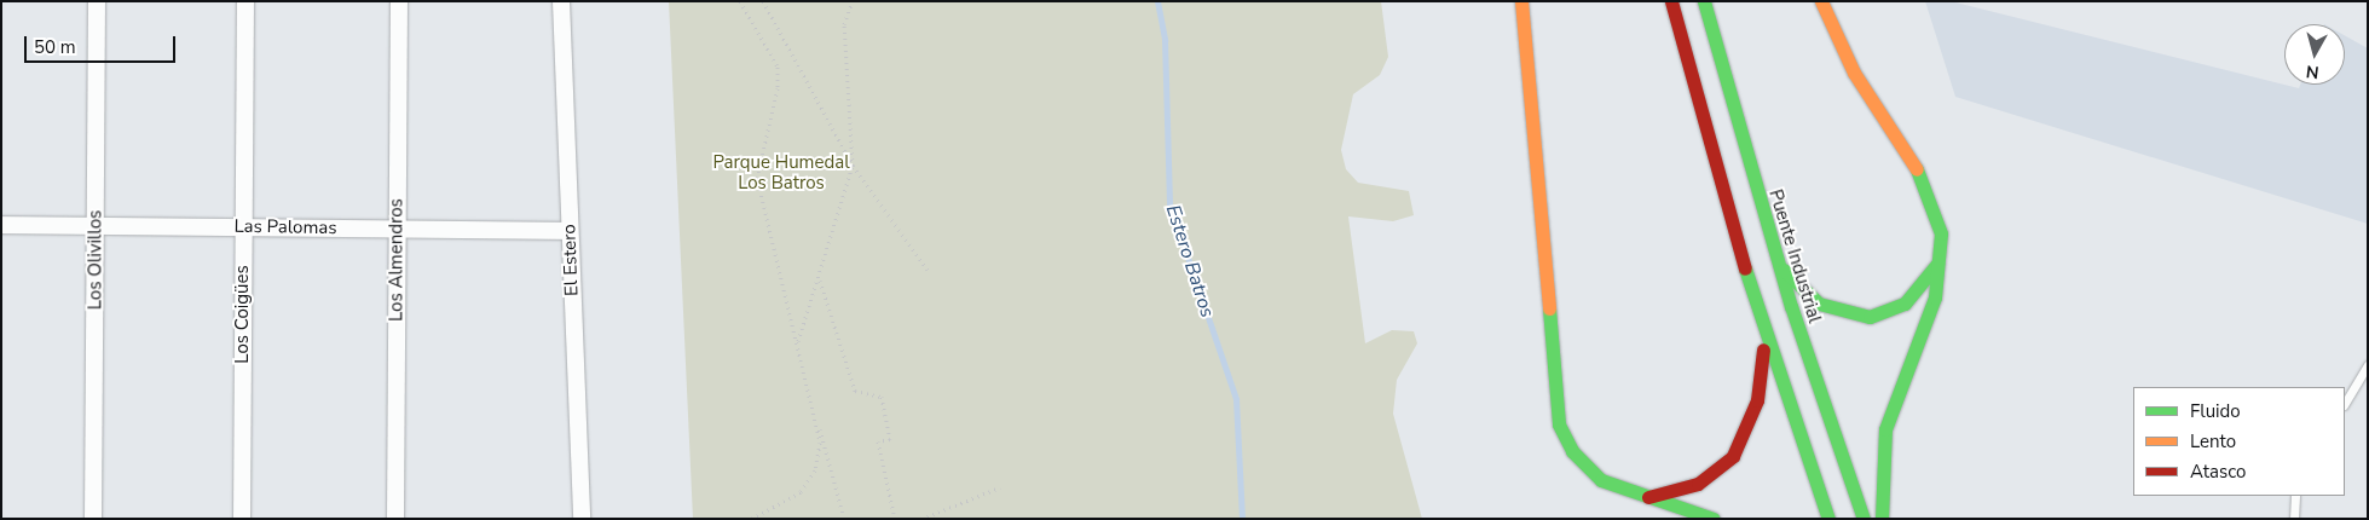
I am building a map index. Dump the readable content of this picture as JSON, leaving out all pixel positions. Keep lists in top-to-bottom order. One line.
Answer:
{"streets":{"highway":["Puente Industrial"],"street":["Las Palomas","Los Olivillos","Los Almendros","El Estero","Los Coigües"]},"crossings":[["Las Palomas","Los Olivillos"],["Las Palomas","Los Almendros"],["Las Palomas","El Estero"],["Las Palomas","Los Coigües"]],"water":["Estero Batros"],"parks":["Parque Humedal Los Batros"],"legend":["Fluido","Lento","Atasco"],"scale_bar":"50 m","north":"bottom"}
